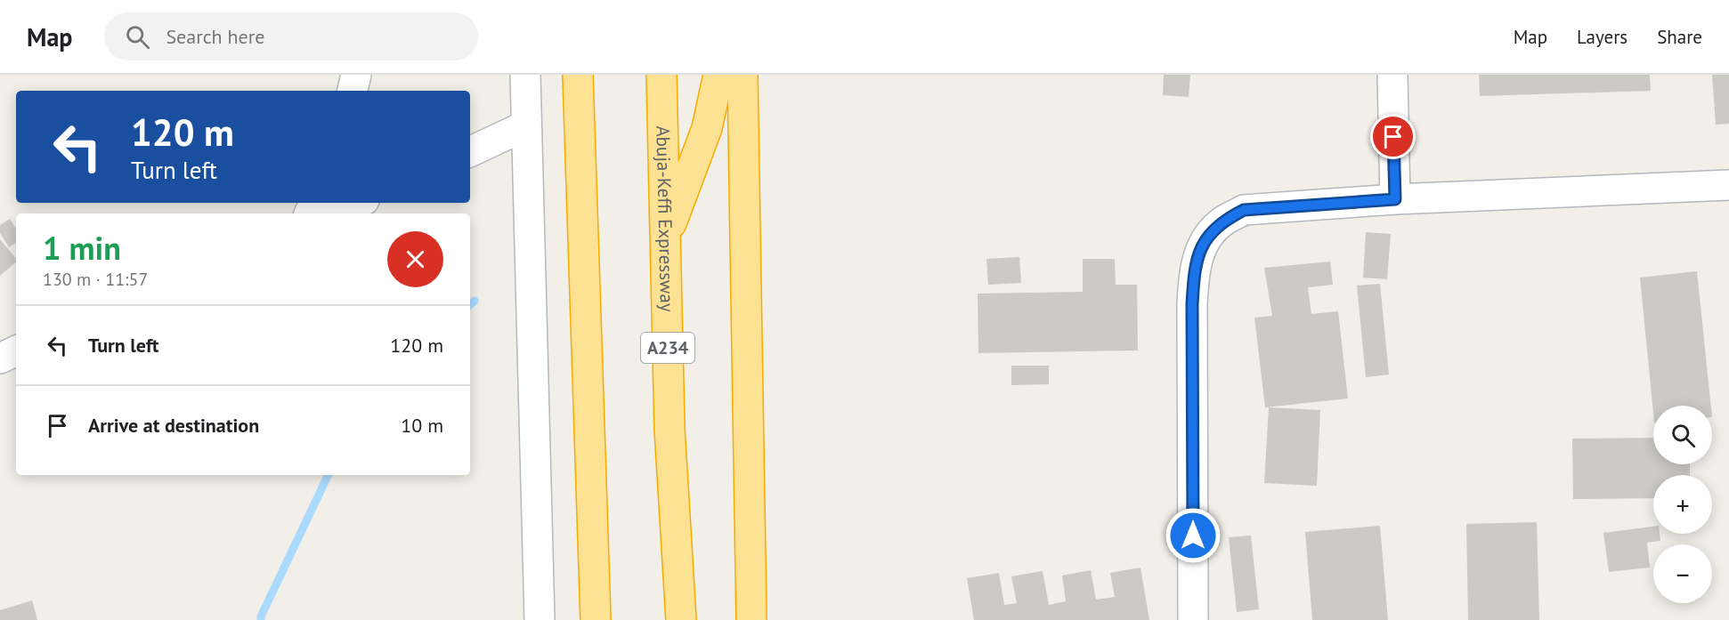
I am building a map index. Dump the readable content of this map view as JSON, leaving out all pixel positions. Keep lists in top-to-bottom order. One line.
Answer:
{"streets":{"highway":["Abuja-Keffi Expressway","A234"]},"page":{"header":"Map","search":"Search here","nav":["Map","Layers","Share"],"turn":["120 m","Turn left"],"heading":["1 min","130 m · 11:57"],"list":[{"name":"Turn left","value":"120 m"},{"name":"Arrive at destination","value":"10 m"}],"map_buttons":["+","−"]}}
